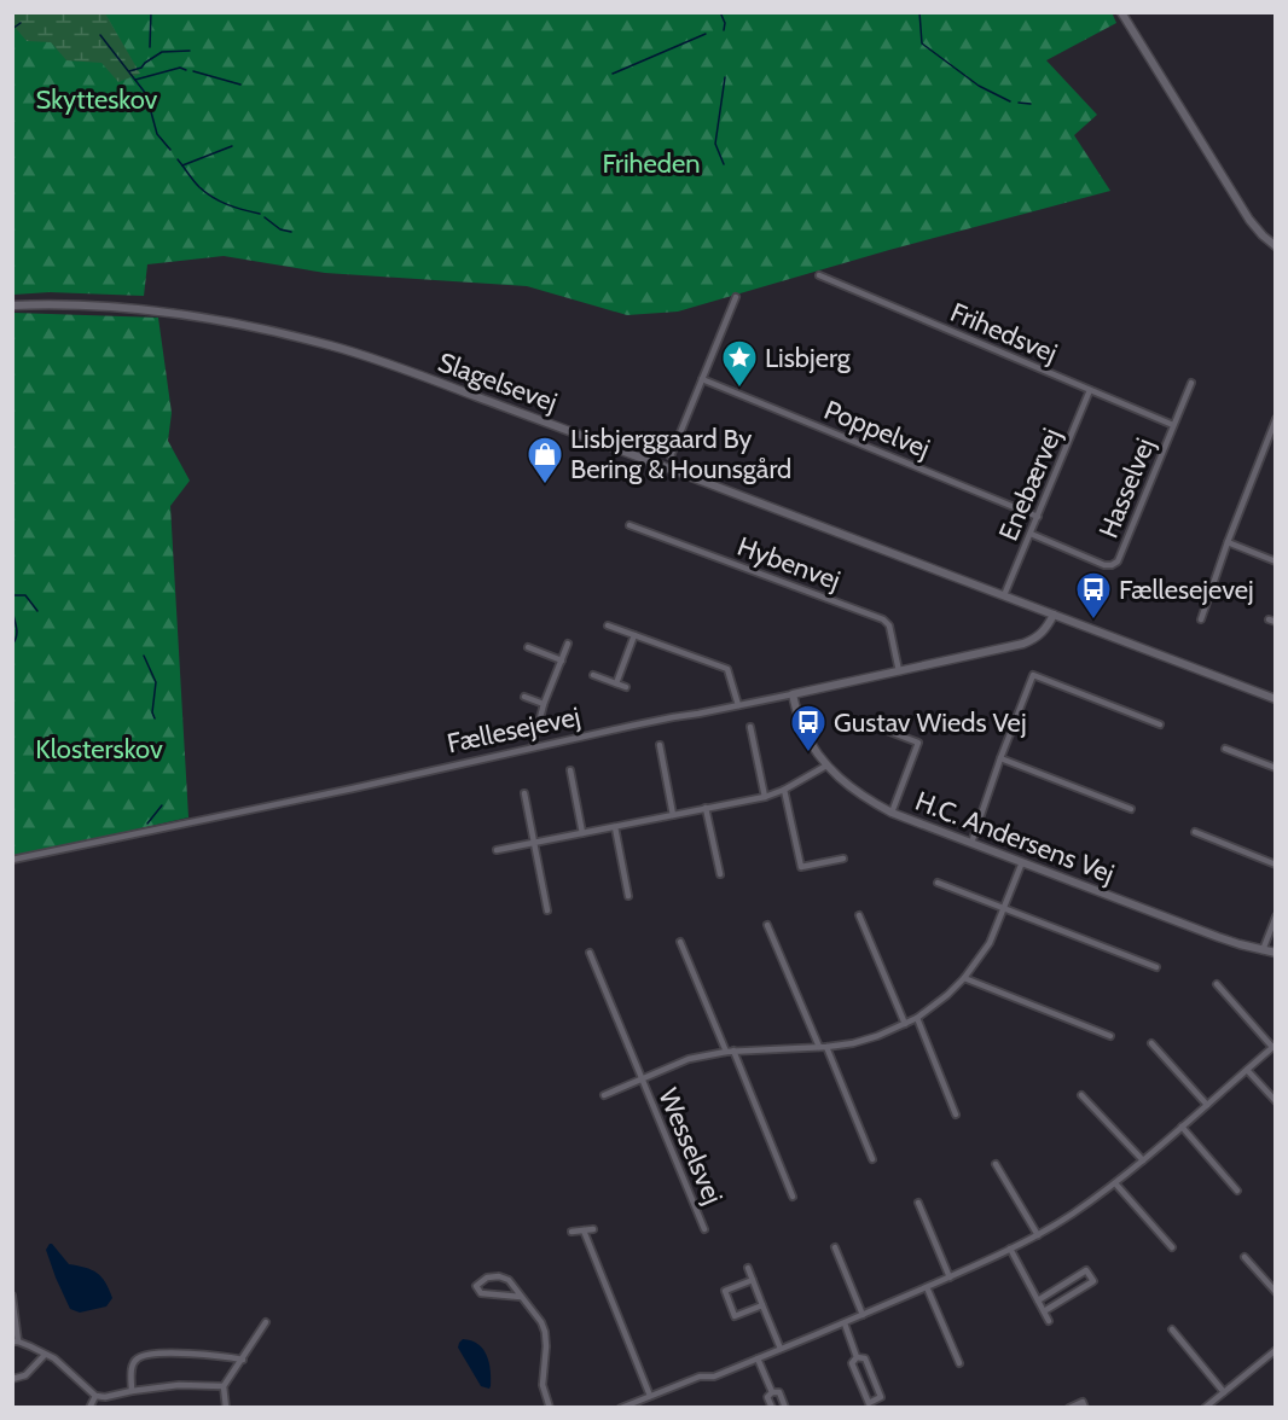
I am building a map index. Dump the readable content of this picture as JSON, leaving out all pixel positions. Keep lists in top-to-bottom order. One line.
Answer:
{"streets":{"street":["Frihedsvej","Slagelsevej","Poppelvej","Enebærvej","Hasselvej","Hybenvej","Fællesejevej","H.C. Andersens Vej","Wesselsvej"]},"crossings":[["Frihedsvej","Enebærvej"],["Frihedsvej","Hasselvej"],["Slagelsevej","Enebærvej"],["Slagelsevej","Fællesejevej"],["Poppelvej","Enebærvej"],["Enebærvej","Hasselvej"],["Hybenvej","Fællesejevej"],["Fællesejevej","H.C. Andersens Vej"],["H.C. Andersens Vej","Wesselsvej"]],"parks":["Skytteskov","Friheden","Klosterskov"],"places":{"place":["Lisbjerg"],"shop":["Lisbjerggaard By Bering & Hounsgård"],"bus stop":["Fællesejevej","Gustav Wieds Vej"]}}
